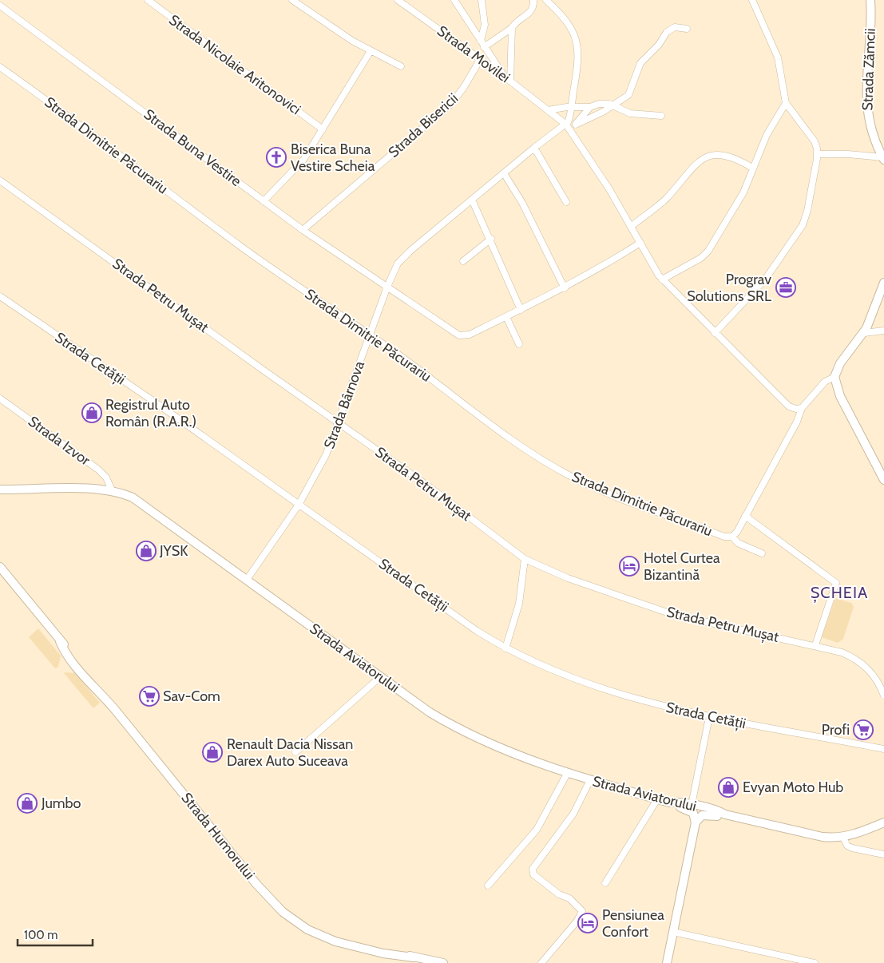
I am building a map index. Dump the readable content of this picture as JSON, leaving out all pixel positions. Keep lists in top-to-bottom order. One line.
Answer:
{"streets":{"main road":["Strada Zămcii","Strada Aviatorului","Strada Humorului"],"street":["Strada Movilei","Strada Nicolaie Aritonovici","Strada Bisericii","Strada Dimitrie Păcurariu","Strada Buna Vestire","Strada Petru Mușat","Strada Cetății","Strada Bârnova","Strada Izvor"]},"crossings":[["Strada Movilei","Strada Bisericii"],["Strada Movilei","Strada Buna Vestire"],["Strada Movilei","Strada Bârnova"],["Strada Bisericii","Strada Buna Vestire"],["Strada Dimitrie Păcurariu","Strada Bârnova"],["Strada Buna Vestire","Strada Bârnova"],["Strada Petru Mușat","Strada Bârnova"],["Strada Cetății","Strada Bârnova"],["Strada Bârnova","Strada Aviatorului"],["Strada Izvor","Strada Aviatorului"]],"districts":["ȘCHEIA"],"places":{"church":["Biserica Buna Vestire Scheia"],"office":["Prograv Solutions SRL"],"shop":["Registrul Auto Român (R.A.R.)","JYSK","Renault Dacia Nissan Darex Auto Suceava","Evyan Moto Hub","Jumbo"],"hotel":["Hotel Curtea Bizantină","Pensiunea Confort"],"supermarket":["Sav-Com","Profi"]},"scale_bar":"100 m"}
